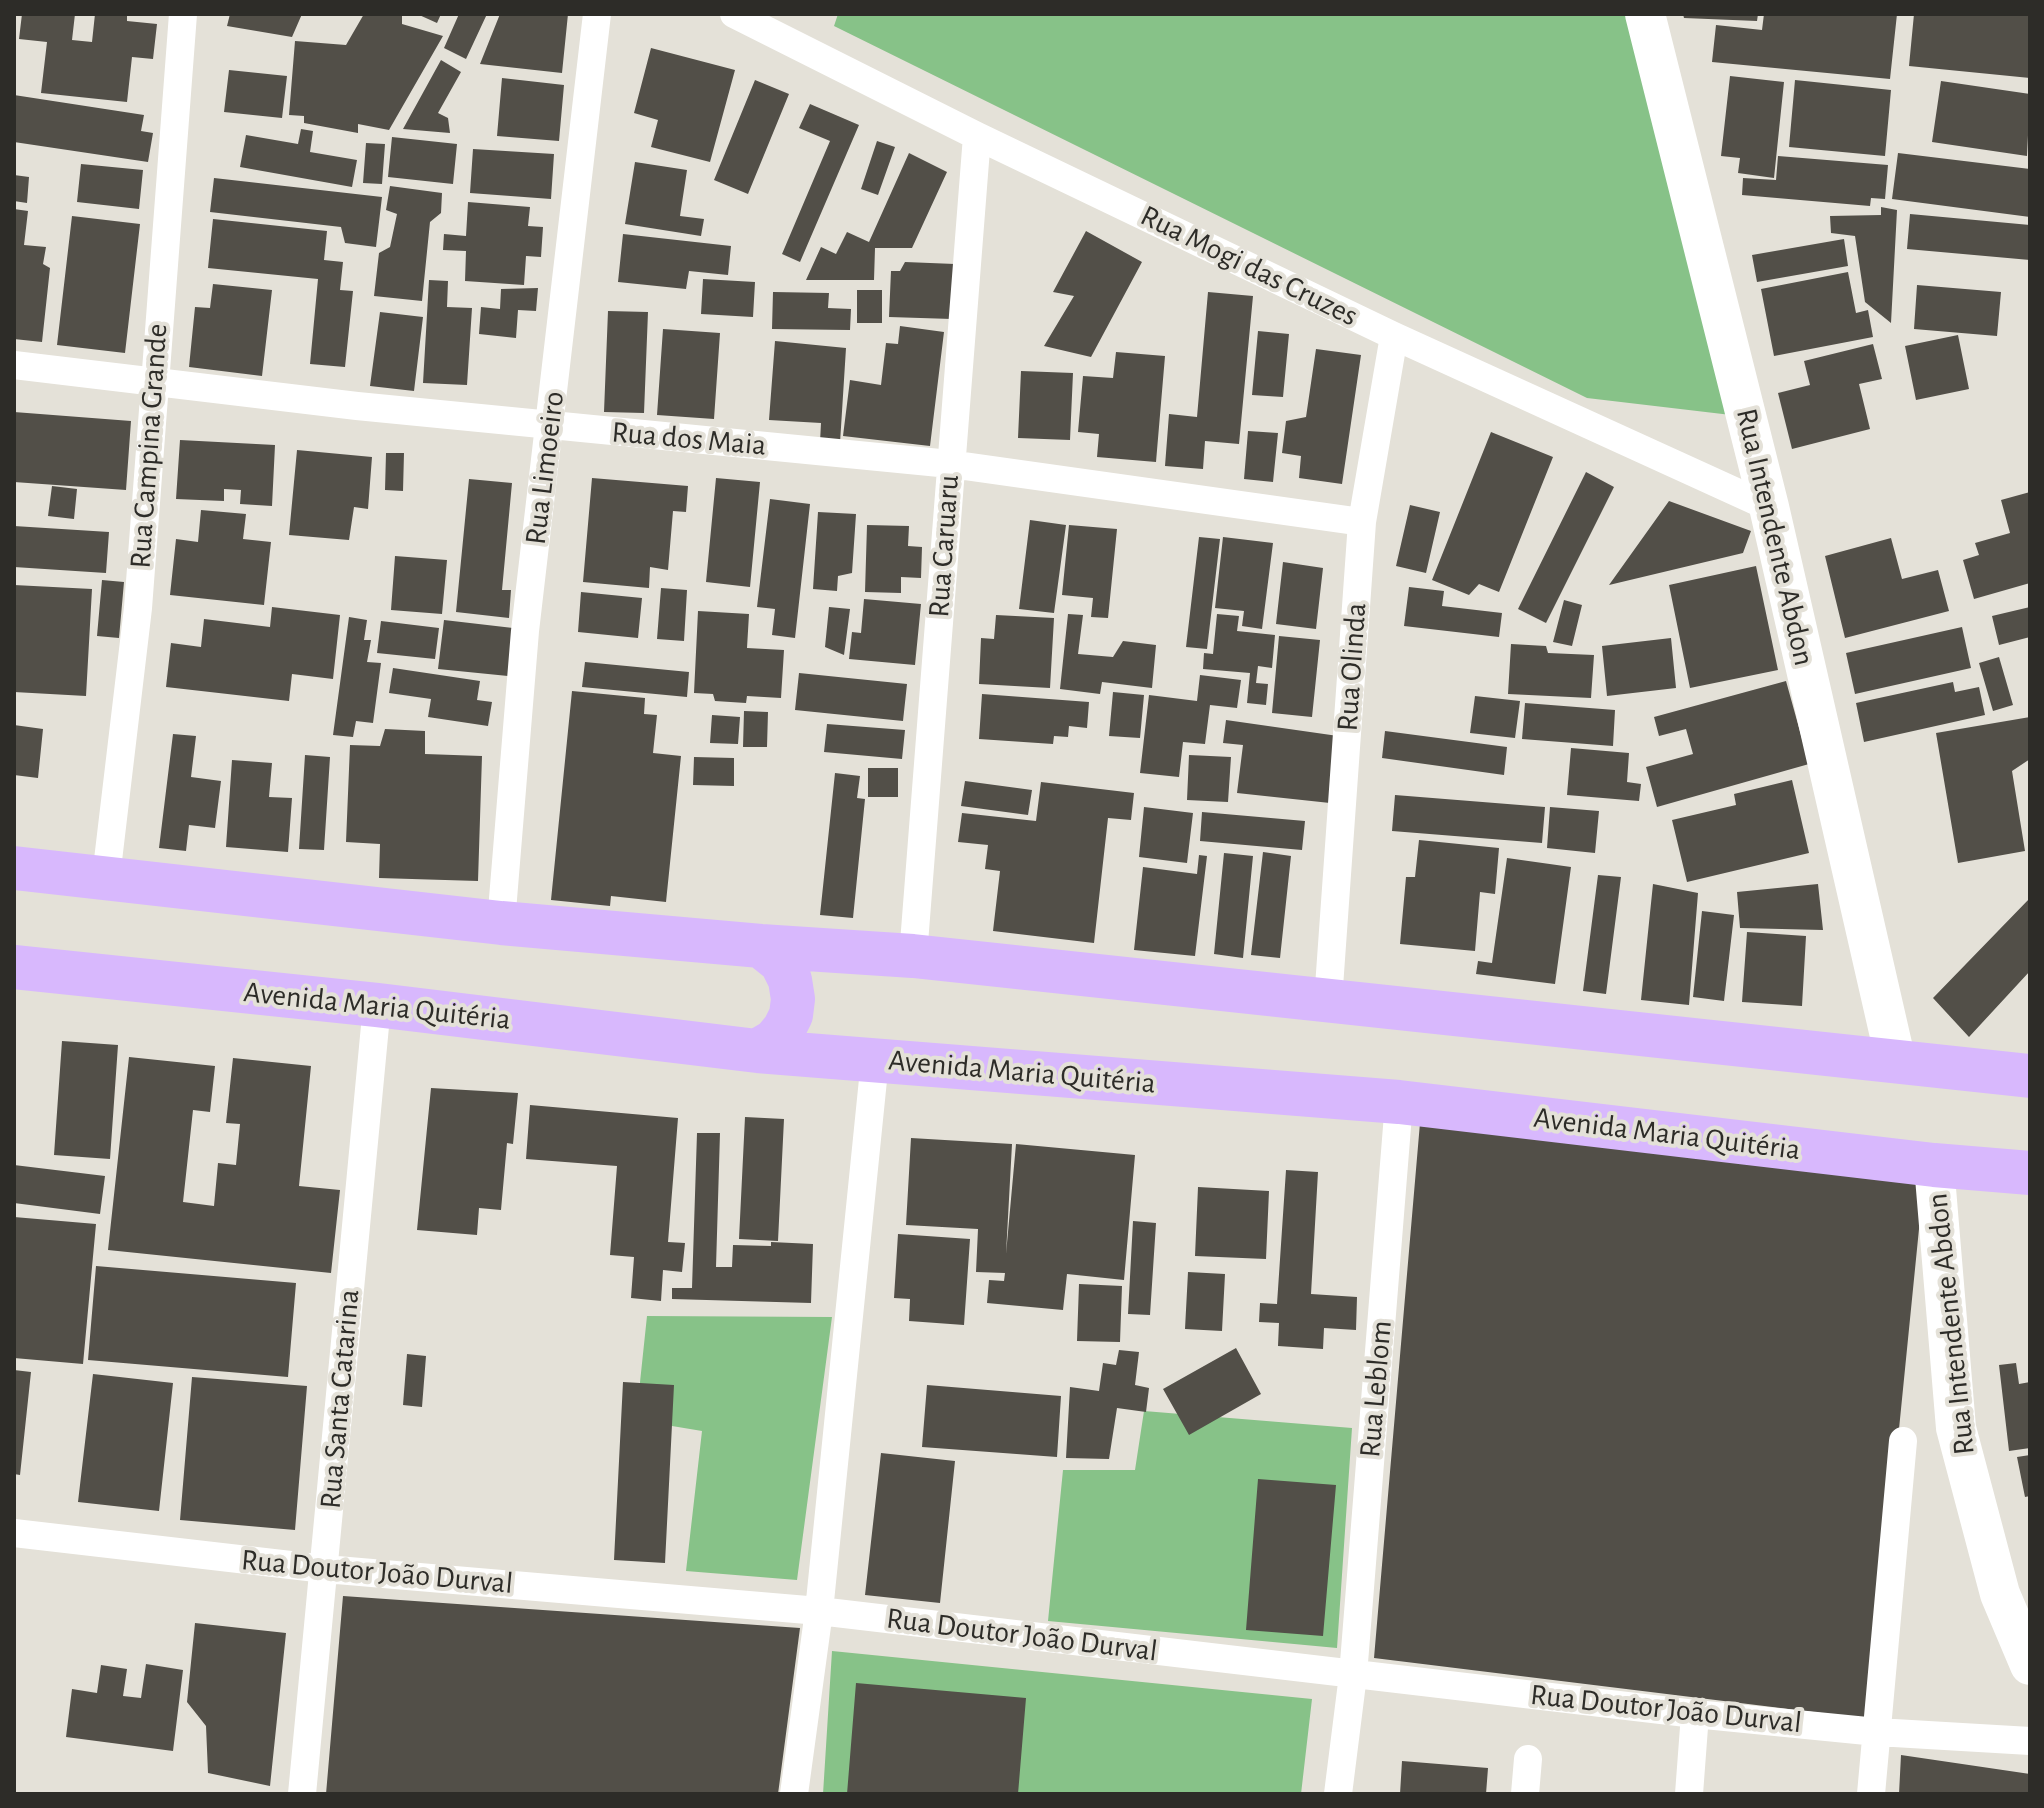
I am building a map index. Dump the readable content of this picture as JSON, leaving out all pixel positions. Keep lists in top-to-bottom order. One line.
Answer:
{"streets":{"main road":["Avenida Maria Quitéria"],"street":["Rua Mogi das Cruzes","Rua dos Maia","Rua Campina Grande","Rua Limoeiro","Rua Intendente Abdon","Rua Caruaru","Rua Olinda","Rua Leblom","Rua Santa Catarina","Rua Doutor João Durval"]},"crossings":[["Rua Mogi das Cruzes","Rua Intendente Abdon"],["Rua Mogi das Cruzes","Rua Caruaru"],["Rua Mogi das Cruzes","Rua Olinda"],["Rua dos Maia","Rua Campina Grande"],["Rua dos Maia","Rua Limoeiro"],["Rua dos Maia","Rua Caruaru"],["Rua dos Maia","Rua Olinda"],["Rua Intendente Abdon","Avenida Maria Quitéria"],["Avenida Maria Quitéria","Rua Leblom"],["Avenida Maria Quitéria","Rua Santa Catarina"],["Rua Leblom","Rua Doutor João Durval"],["Rua Santa Catarina","Rua Doutor João Durval"]]}
